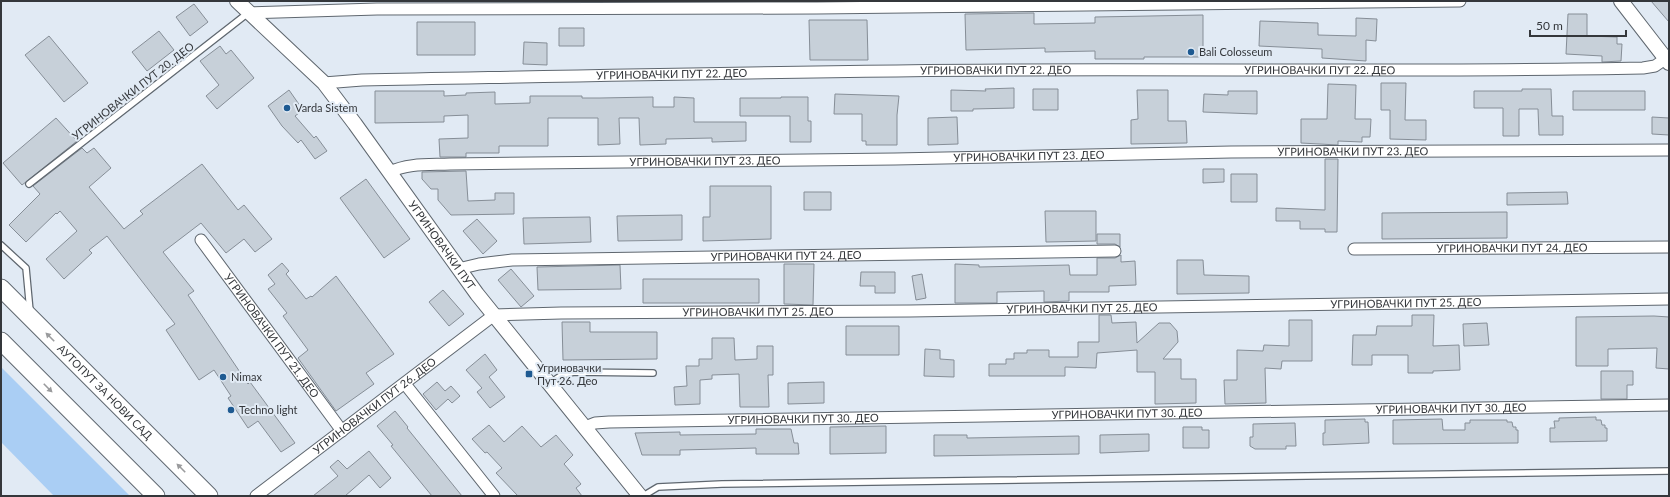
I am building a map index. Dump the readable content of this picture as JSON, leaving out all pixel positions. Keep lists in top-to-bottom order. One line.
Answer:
{"streets":{"main road":["АУТОПУТ ЗА НОВИ САД"],"street":["УГРИНОВАЧКИ ПУТ 22. ДЕО","УГРИНОВАЧКИ ПУТ 23. ДЕО","УГРИНОВАЧКИ ПУТ","УГРИНОВАЧКИ ПУТ 24. ДЕО","УГРИНОВАЧКИ ПУТ 25. ДЕО","УГРИНОВАЧКИ ПУТ 21. ДЕО","УГРИНОВАЧКИ ПУТ 26. ДЕО","УГРИНОВАЧКИ ПУТ 30. ДЕО"],"lane":["УГРИНОВАЧКИ ПУТ 20. ДЕО"]},"crossings":[["УГРИНОВАЧКИ ПУТ 22. ДЕО","УГРИНОВАЧКИ ПУТ"],["УГРИНОВАЧКИ ПУТ 20. ДЕО","УГРИНОВАЧКИ ПУТ"],["УГРИНОВАЧКИ ПУТ 23. ДЕО","УГРИНОВАЧКИ ПУТ"],["УГРИНОВАЧКИ ПУТ","УГРИНОВАЧКИ ПУТ 24. ДЕО"],["УГРИНОВАЧКИ ПУТ","УГРИНОВАЧКИ ПУТ 25. ДЕО"],["УГРИНОВАЧКИ ПУТ","УГРИНОВАЧКИ ПУТ 26. ДЕО"],["УГРИНОВАЧКИ ПУТ","УГРИНОВАЧКИ ПУТ 30. ДЕО"],["УГРИНОВАЧКИ ПУТ 25. ДЕО","УГРИНОВАЧКИ ПУТ 26. ДЕО"],["УГРИНОВАЧКИ ПУТ 21. ДЕО","УГРИНОВАЧКИ ПУТ 26. ДЕО"]],"places":{"other":["Bali Colosseum","Varda Sistem","Nimax","Techno light"],"transit":["Угриновачки Пут 26. Део"]},"scale_bar":"50 m"}
